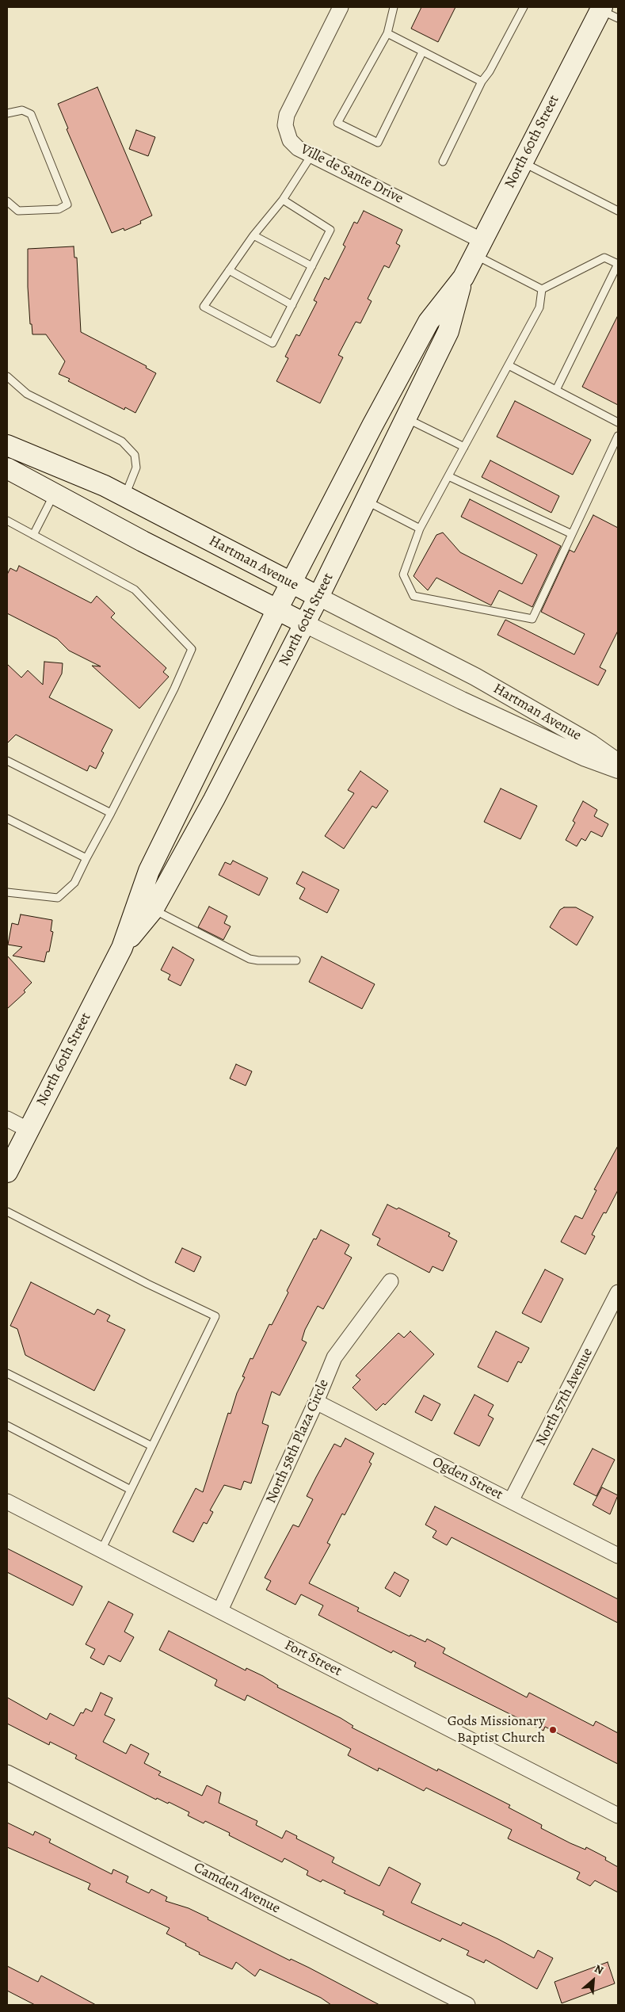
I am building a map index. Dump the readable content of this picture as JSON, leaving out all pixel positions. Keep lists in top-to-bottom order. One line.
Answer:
{"streets":{"main road":["North 60th Street","Hartman Avenue"],"street":["Ville de Sante Drive","North 57th Avenue","North 58th Plaza Circle","Ogden Street","Fort Street","Camden Avenue"]},"crossings":[["North 60th Street","Ville de Sante Drive"],["North 60th Street","Hartman Avenue"],["North 57th Avenue","Ogden Street"],["North 58th Plaza Circle","Ogden Street"],["North 58th Plaza Circle","Fort Street"]],"places":["Gods Missionary Baptist Church"],"north":"top right"}
